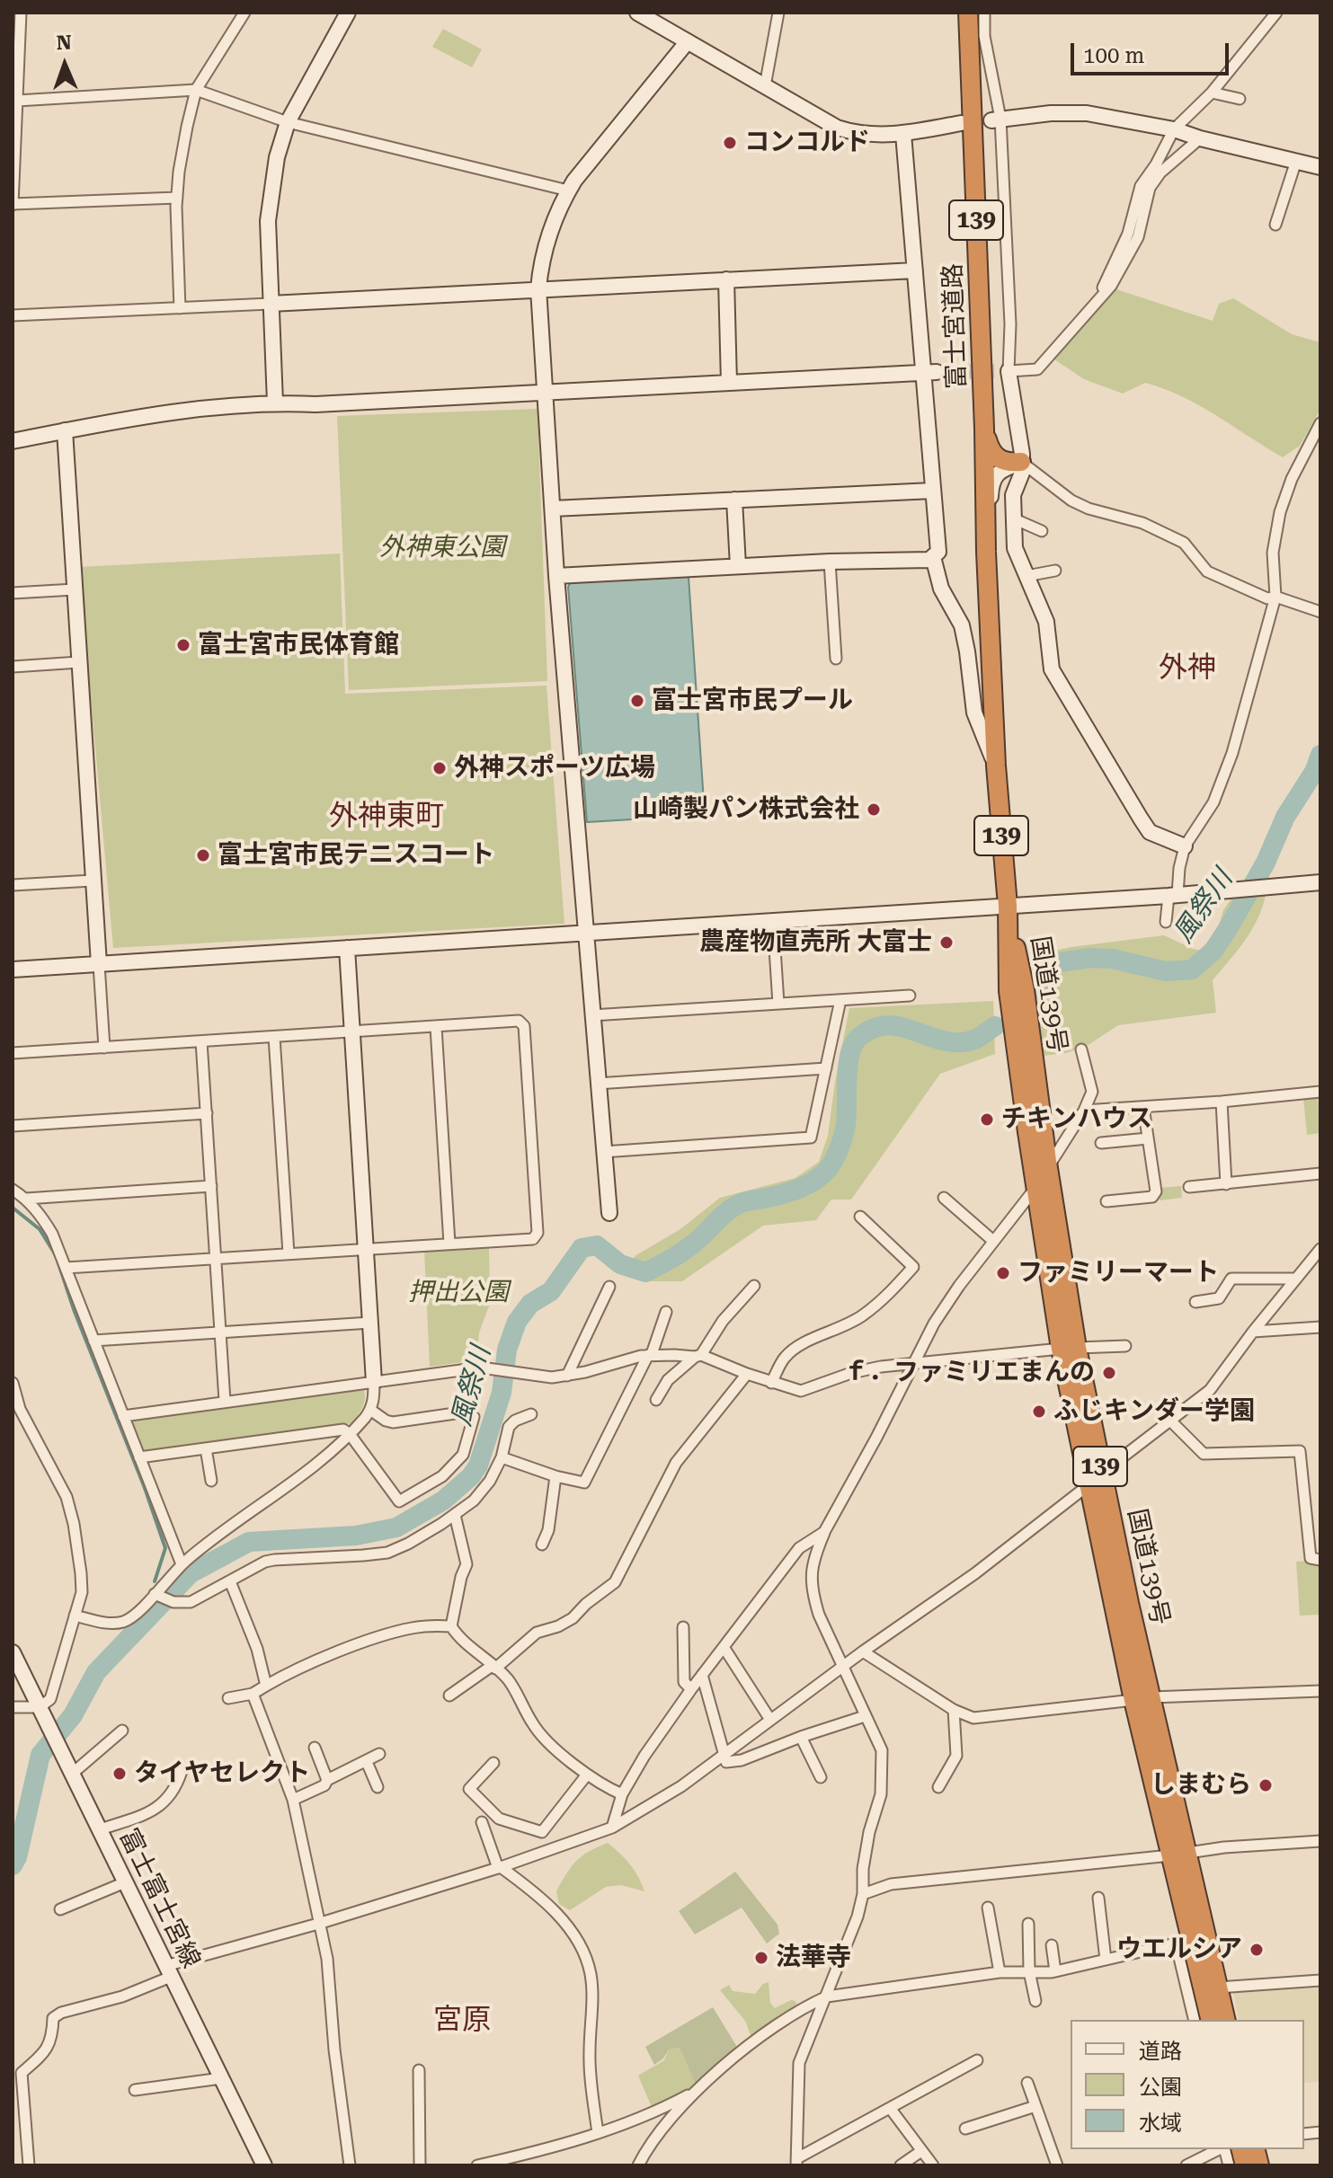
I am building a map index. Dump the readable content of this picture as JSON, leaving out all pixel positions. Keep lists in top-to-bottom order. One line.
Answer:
{"streets":{"highway":["139","富士宮道路","国道139号"],"street":["富士富士宮線"]},"crossings":[["富士宮道路","国道139号"]],"districts":["外神","外神東町","宮原"],"water":["風祭川"],"parks":["外神東公園","押出公園"],"places":["コンコルド","富士宮市民体育館","富士宮市民プール","外神スポーツ広場","山崎製パン株式会社","富士宮市民テニスコート","農産物直売所 大富士","チキンハウス","ファミリーマート","ｆ．ファミリエまんの","ふじキンダー学園","タイヤセレクト","しまむら","ウエルシア","法華寺"],"legend":["道路","公園","水域"],"scale_bar":"100 m","north":"top"}
